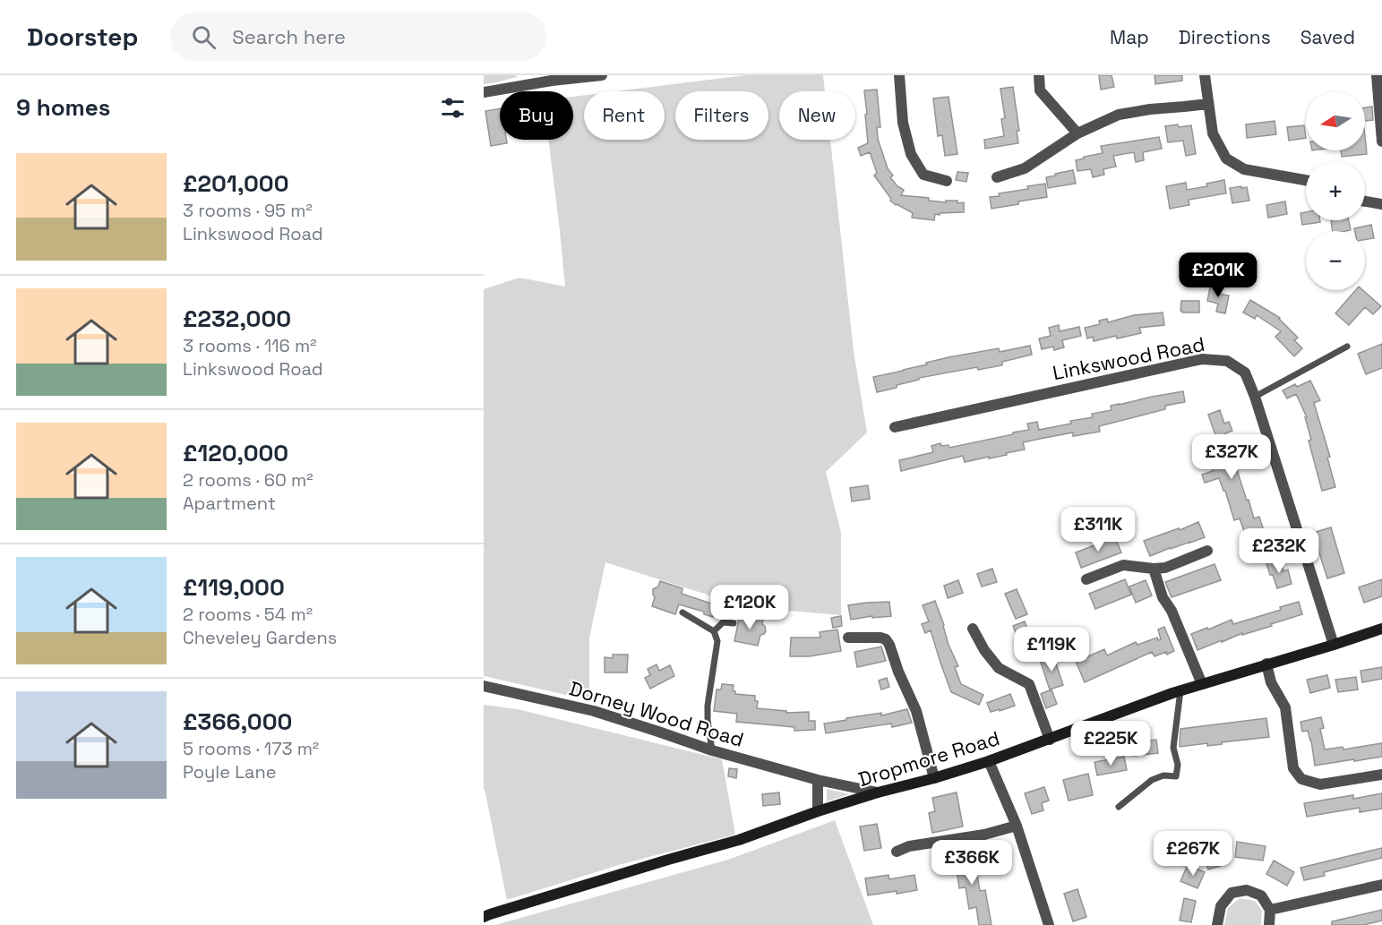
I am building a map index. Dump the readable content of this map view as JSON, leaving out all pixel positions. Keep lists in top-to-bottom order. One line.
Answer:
{"streets":{"street":["Linkswood Road","Dorney Wood Road","Dropmore Road"]},"crossings":[["Linkswood Road","Dropmore Road"],["Dorney Wood Road","Dropmore Road"]],"north":"left","page":{"header":"Doorstep","search":"Search here","nav":["Map","Directions","Saved"],"heading":"9 homes","map_buttons":["+","−"],"chip":["Buy","Rent","Filters","New"],"list":[{"name":"£201,000","note":"3 rooms · 95 m² · Linkswood Road"},{"name":"£232,000","note":"3 rooms · 116 m² · Linkswood Road"},{"name":"£120,000","note":"2 rooms · 60 m² · Apartment"},{"name":"£119,000","note":"2 rooms · 54 m² · Cheveley Gardens"},{"name":"£366,000","note":"5 rooms · 173 m² · Poyle Lane"}],"price":["£201K","£327K","£311K","£232K","£120K","£119K","£225K","£267K","£366K"]}}
